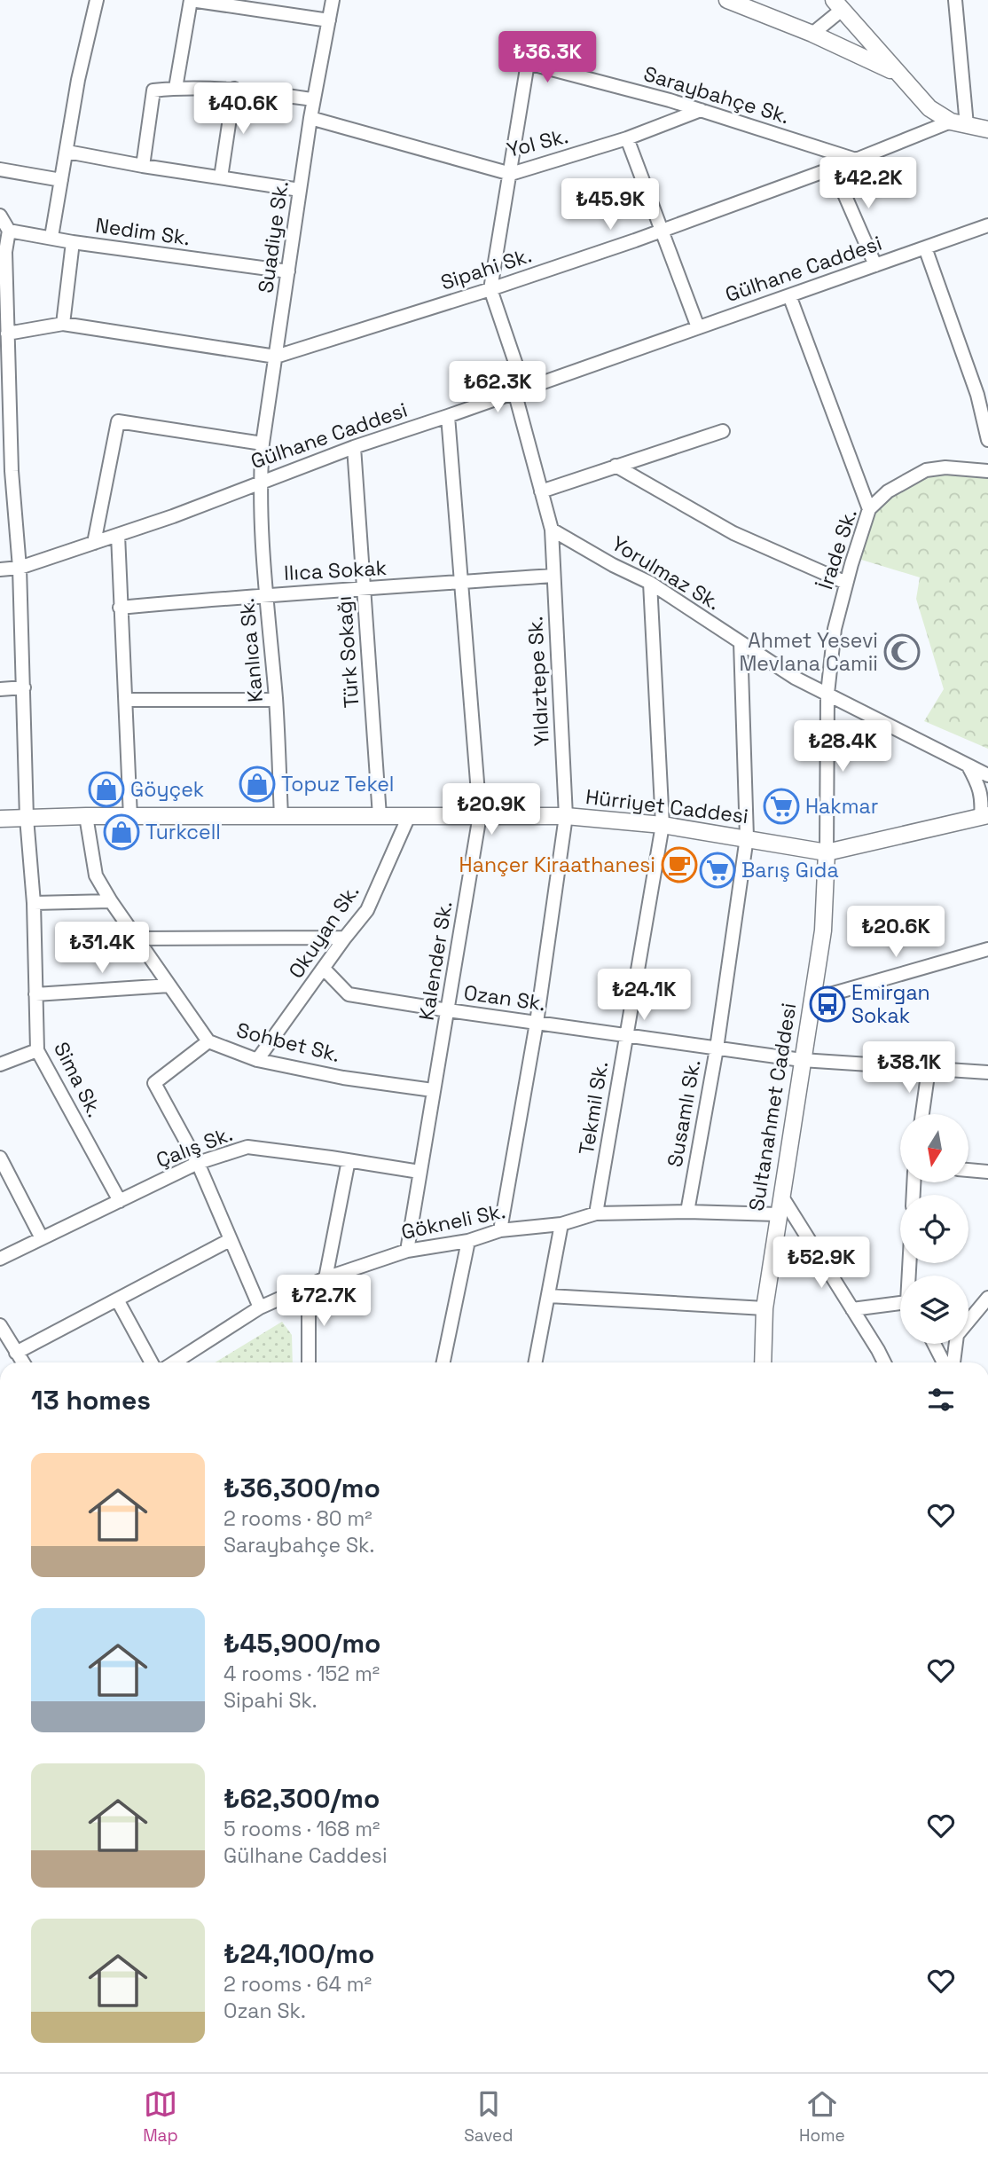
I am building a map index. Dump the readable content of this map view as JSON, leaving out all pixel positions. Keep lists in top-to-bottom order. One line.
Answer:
{"streets":{"street":["Saraybahçe Sk.","Yol Sk.","Nedim Sk.","Suadiye Sk.","Sipahi Sk.","Gülhane Caddesi","İrade Sk.","llıca Sokak","Yorulmaz Sk.","Kanlıca Sk.","Türk Sokağı","Yıldıztepe Sk.","Hürriyet Caddesi","Okuyan Sk.","Kalender Sk.","Ozan Sk.","Sohbet Sk.","Sima Sk.","Sultanahmet Caddesi","Tekmil Sk.","Susamlı Sk.","Çalış Sk.","Gökneli Sk."]},"crossings":[["Saraybahçe Sk.","Yol Sk."],["Saraybahçe Sk.","Sipahi Sk."],["Saraybahçe Sk.","Gülhane Caddesi"],["Saraybahçe Sk.","Yıldıztepe Sk."],["Yol Sk.","Suadiye Sk."],["Nedim Sk.","Suadiye Sk."],["Suadiye Sk.","Sipahi Sk."],["Suadiye Sk.","Gülhane Caddesi"],["Suadiye Sk.","Kanlıca Sk."],["Gülhane Caddesi","Kanlıca Sk."],["Gülhane Caddesi","Türk Sokağı"],["Gülhane Caddesi","Yıldıztepe Sk."],["Gülhane Caddesi","Kalender Sk."],["Gülhane Caddesi","Sima Sk."],["İrade Sk.","Yorulmaz Sk."],["İrade Sk.","Hürriyet Caddesi"],["İrade Sk.","Sultanahmet Caddesi"],["llıca Sokak","Kanlıca Sk."],["llıca Sokak","Türk Sokağı"],["llıca Sokak","Yıldıztepe Sk."],["llıca Sokak","Kalender Sk."],["Yorulmaz Sk.","Yıldıztepe Sk."],["Yorulmaz Sk.","Tekmil Sk."],["Yorulmaz Sk.","Susamlı Sk."],["Kanlıca Sk.","Hürriyet Caddesi"],["Türk Sokağı","Hürriyet Caddesi"],["Yıldıztepe Sk.","Hürriyet Caddesi"],["Yıldıztepe Sk.","Ozan Sk."],["Yıldıztepe Sk.","Gökneli Sk."],["Hürriyet Caddesi","Okuyan Sk."],["Hürriyet Caddesi","Kalender Sk."],["Hürriyet Caddesi","Sohbet Sk."],["Hürriyet Caddesi","Sima Sk."],["Hürriyet Caddesi","Sultanahmet Caddesi"],["Hürriyet Caddesi","Tekmil Sk."],["Hürriyet Caddesi","Susamlı Sk."],["Okuyan Sk.","Ozan Sk."],["Okuyan Sk.","Sohbet Sk."],["Kalender Sk.","Ozan Sk."],["Kalender Sk.","Sohbet Sk."],["Kalender Sk.","Çalış Sk."],["Kalender Sk.","Gökneli Sk."],["Ozan Sk.","Sultanahmet Caddesi"],["Ozan Sk.","Tekmil Sk."],["Ozan Sk.","Susamlı Sk."],["Sima Sk.","Çalış Sk."],["Sultanahmet Caddesi","Gökneli Sk."],["Tekmil Sk.","Gökneli Sk."],["Susamlı Sk.","Gökneli Sk."]],"places":{"mosque":["Ahmet Yesevi Mevlana Camii"],"shop":["Topuz Tekel","Göyçek","Turkcell"],"supermarket":["Hakmar","Barış Gıda"],"cafe":["Hançer Kiraathanesi"],"bus stop":["Emirgan Sokak"]},"north":"bottom","page":{"price":["₺36.3K","₺40.6K","₺42.2K","₺45.9K","₺62.3K","₺28.4K","₺20.9K","₺20.6K","₺31.4K","₺24.1K","₺38.1K","₺52.9K","₺72.7K"],"heading":"13 homes","list":[{"name":"₺36,300/mo","note":"2 rooms · 80 m² · Saraybahçe Sk."},{"name":"₺45,900/mo","note":"4 rooms · 152 m² · Sipahi Sk."},{"name":"₺62,300/mo","note":"5 rooms · 168 m² · Gülhane Caddesi"},{"name":"₺24,100/mo","note":"2 rooms · 64 m² · Ozan Sk."}],"tabs":["Map","Saved","Home"]}}
